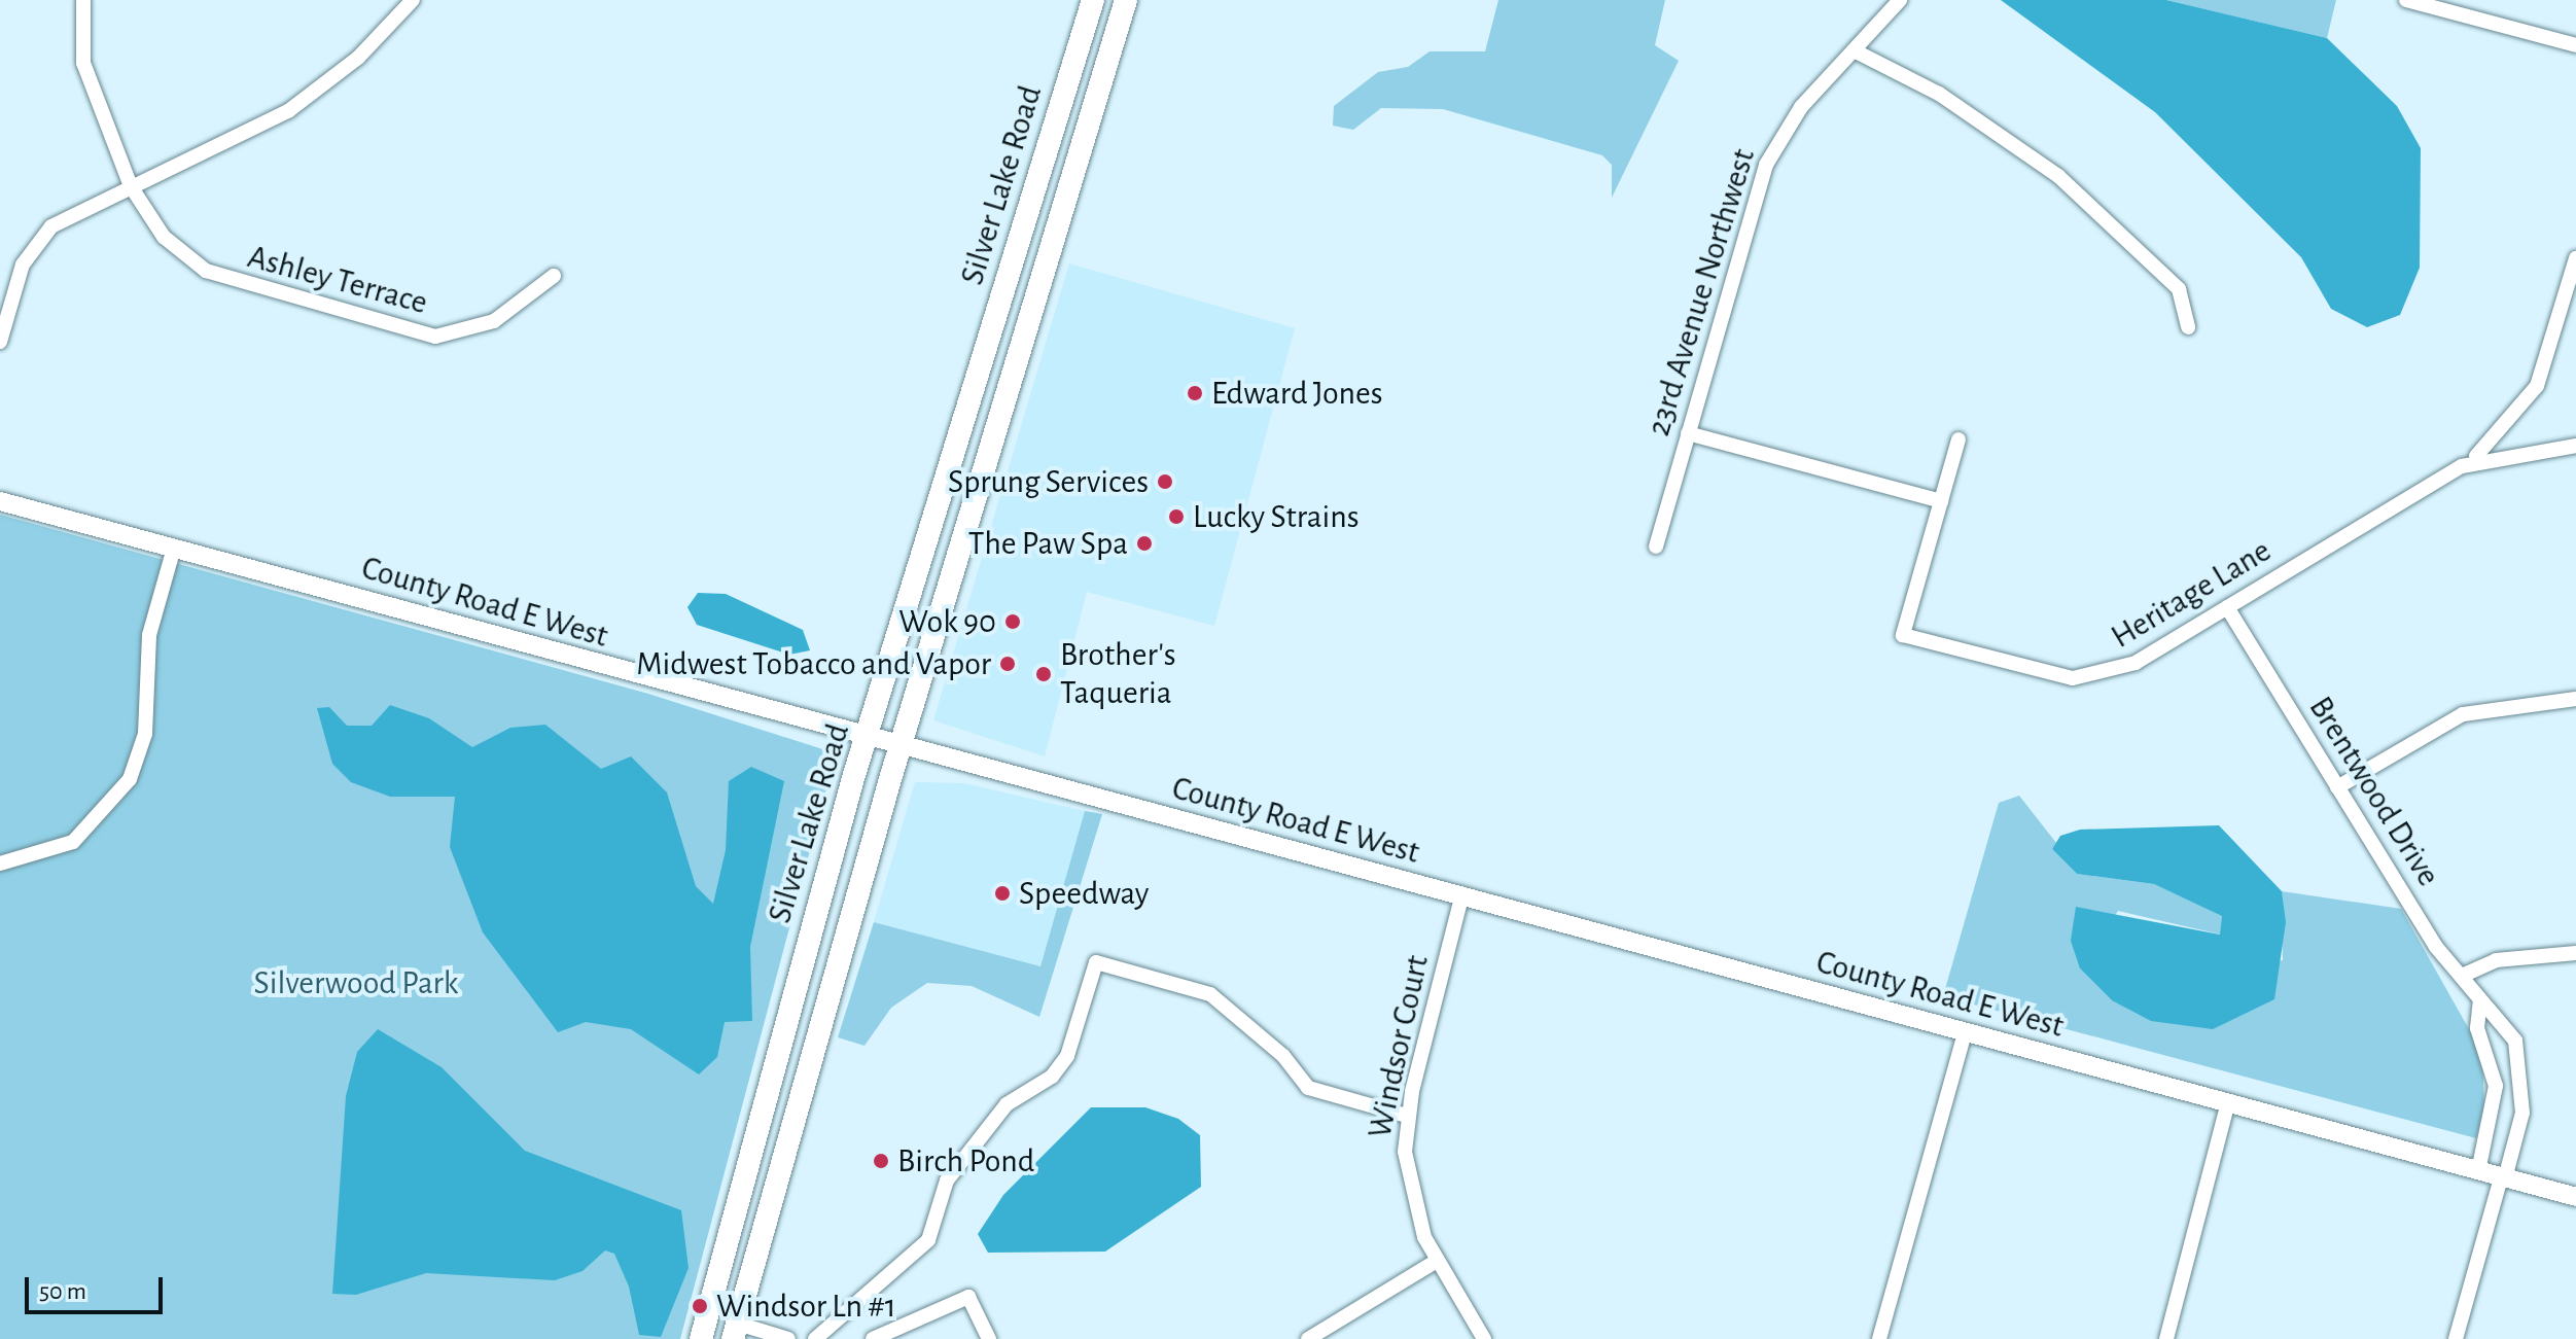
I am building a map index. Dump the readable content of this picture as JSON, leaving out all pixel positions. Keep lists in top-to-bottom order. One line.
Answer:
{"streets":{"main road":["Silver Lake Road"],"street":["Ashley Terrace","23rd Avenue Northwest","Heritage Lane","County Road E West","Brentwood Drive","Windsor Court"]},"crossings":[["Silver Lake Road","County Road E West"],["Heritage Lane","Brentwood Drive"],["County Road E West","Brentwood Drive"],["County Road E West","Windsor Court"]],"parks":["Silverwood Park"],"places":["Edward Jones","Sprung Services","Lucky Strains","The Paw Spa","Wok 90","Midwest Tobacco and Vapor","Brother's Taqueria","Speedway","Birch Pond","Windsor Ln #1"],"scale_bar":"50 m"}
